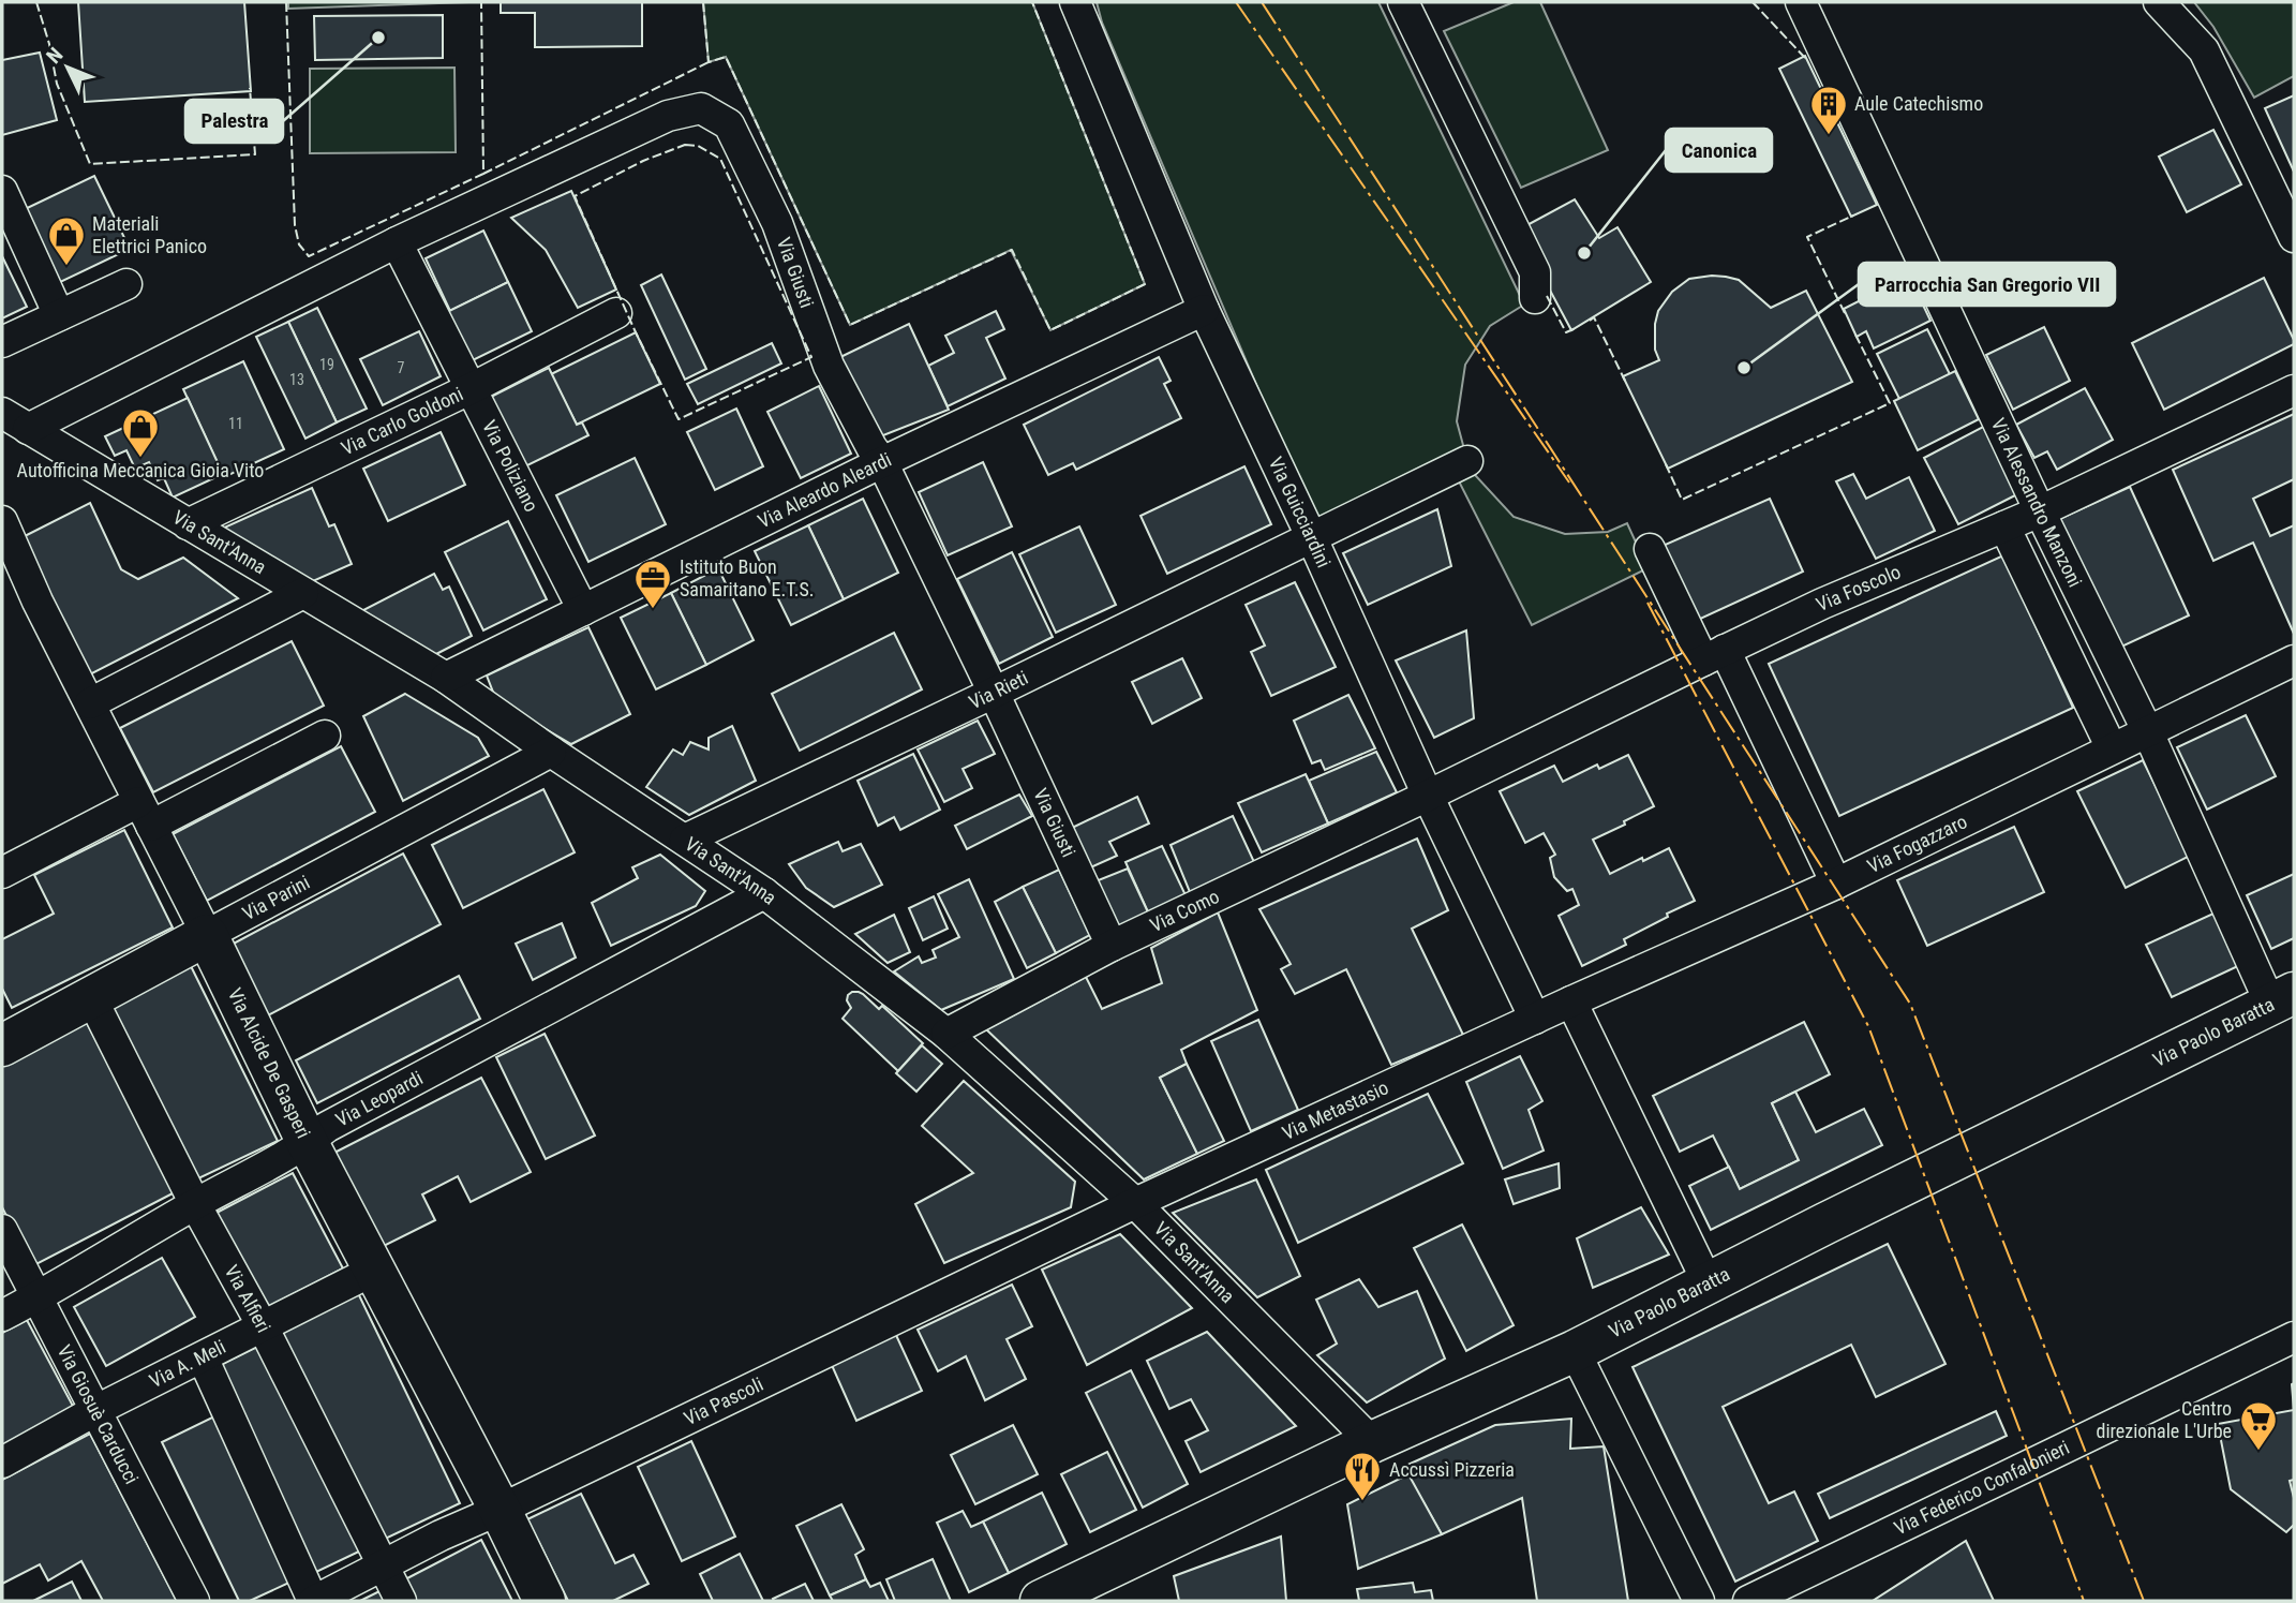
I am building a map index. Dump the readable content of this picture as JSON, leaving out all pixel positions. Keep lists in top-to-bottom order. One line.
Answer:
{"streets":{"main road":["Via Parini","Via Paolo Baratta","Via Alcide De Gasperi"],"street":["Via Giusti","Via Carlo Goldoni","Via Poliziano","Via Aleardo Aleardi","Via Alessandro Manzoni","Via Guicciardini","Via Sant'Anna","Via Foscolo","Via Rieti","Via Fogazzaro","Via Como","Via Leopardi","Via Metastasio","Via Alfieri","Via A. Meli","Via Pascoli","Via Giosuè Carducci","Via Federico Confalonieri"]},"crossings":[["Via Giusti","Via Poliziano"],["Via Giusti","Via Aleardo Aleardi"],["Via Giusti","Via Sant'Anna"],["Via Giusti","Via Rieti"],["Via Giusti","Via Como"],["Via Carlo Goldoni","Via Poliziano"],["Via Carlo Goldoni","Via Sant'Anna"],["Via Poliziano","Via Aleardo Aleardi"],["Via Aleardo Aleardi","Via Guicciardini"],["Via Aleardo Aleardi","Via Sant'Anna"],["Via Alessandro Manzoni","Via Foscolo"],["Via Alessandro Manzoni","Via Fogazzaro"],["Via Alessandro Manzoni","Via Paolo Baratta"],["Via Guicciardini","Via Foscolo"],["Via Guicciardini","Via Rieti"],["Via Guicciardini","Via Fogazzaro"],["Via Guicciardini","Via Como"],["Via Guicciardini","Via Metastasio"],["Via Sant'Anna","Via Rieti"],["Via Sant'Anna","Via Parini"],["Via Sant'Anna","Via Como"],["Via Sant'Anna","Via Paolo Baratta"],["Via Sant'Anna","Via Leopardi"],["Via Sant'Anna","Via Metastasio"],["Via Sant'Anna","Via Pascoli"],["Via Foscolo","Via Como"],["Via Fogazzaro","Via Metastasio"],["Via Parini","Via Alcide De Gasperi"],["Via Parini","Via Alfieri"],["Via Alcide De Gasperi","Via Leopardi"],["Via Alcide De Gasperi","Via A. Meli"],["Via Alcide De Gasperi","Via Pascoli"],["Via Leopardi","Via Alfieri"],["Via Leopardi","Via Giosuè Carducci"],["Via Metastasio","Via Pascoli"],["Via Alfieri","Via A. Meli"],["Via Alfieri","Via Pascoli"],["Via A. Meli","Via Giosuè Carducci"]],"places":{"other":["Palestra","Canonica","Parrocchia San Gregorio VII"],"building":["Aule Catechismo"],"shop":["Materiali Elettrici Panico","Autofficina Meccanica Gioia Vito"],"office":["Istituto Buon Samaritano E.T.S."],"supermarket":["Centro direzionale L'Urbe"],"restaurant":["Accussì Pizzeria"]},"house_numbers":["19","7","13","11"],"north":"top left"}
